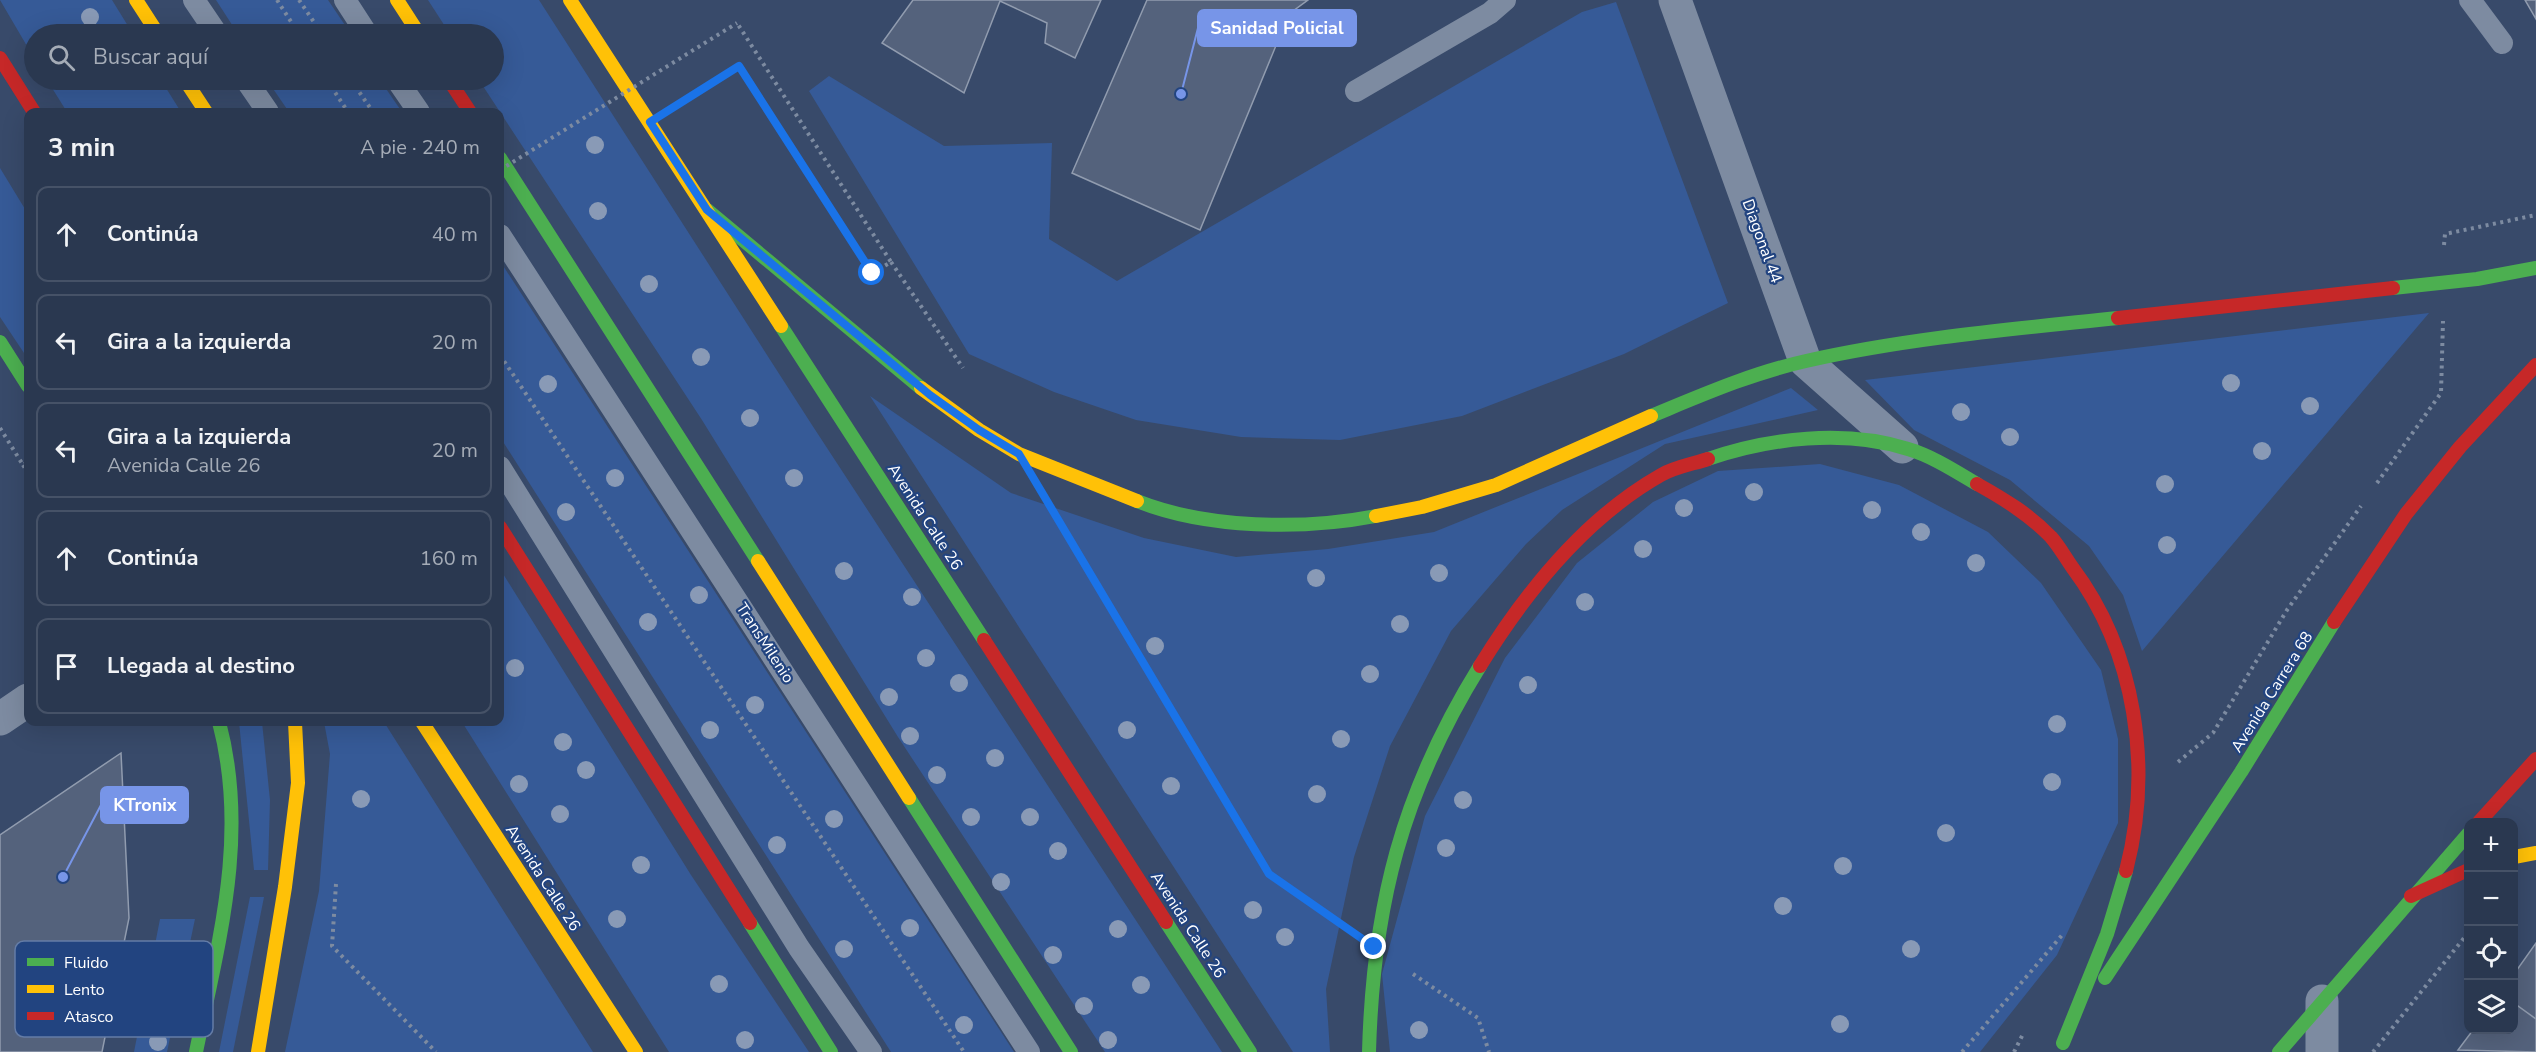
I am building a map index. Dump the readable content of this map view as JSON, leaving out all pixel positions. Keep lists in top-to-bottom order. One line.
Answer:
{"streets":{"main road":["Avenida Calle 26","Avenida Carrera 68"],"street":["Diagonal 44"],"lane":["TransMilenio"]},"places":["Sanidad Policial","KTronix"],"legend":["Fluido","Lento","Atasco"],"page":{"search":"Buscar aquí","heading":["3 min","A pie · 240 m"],"list":[["Continúa","40 m"],["Gira a la izquierda","20 m"],["Gira a la izquierda","Avenida Calle 26","20 m"],["Continúa","160 m"],"Llegada al destino"],"map_buttons":["+","−"]}}
